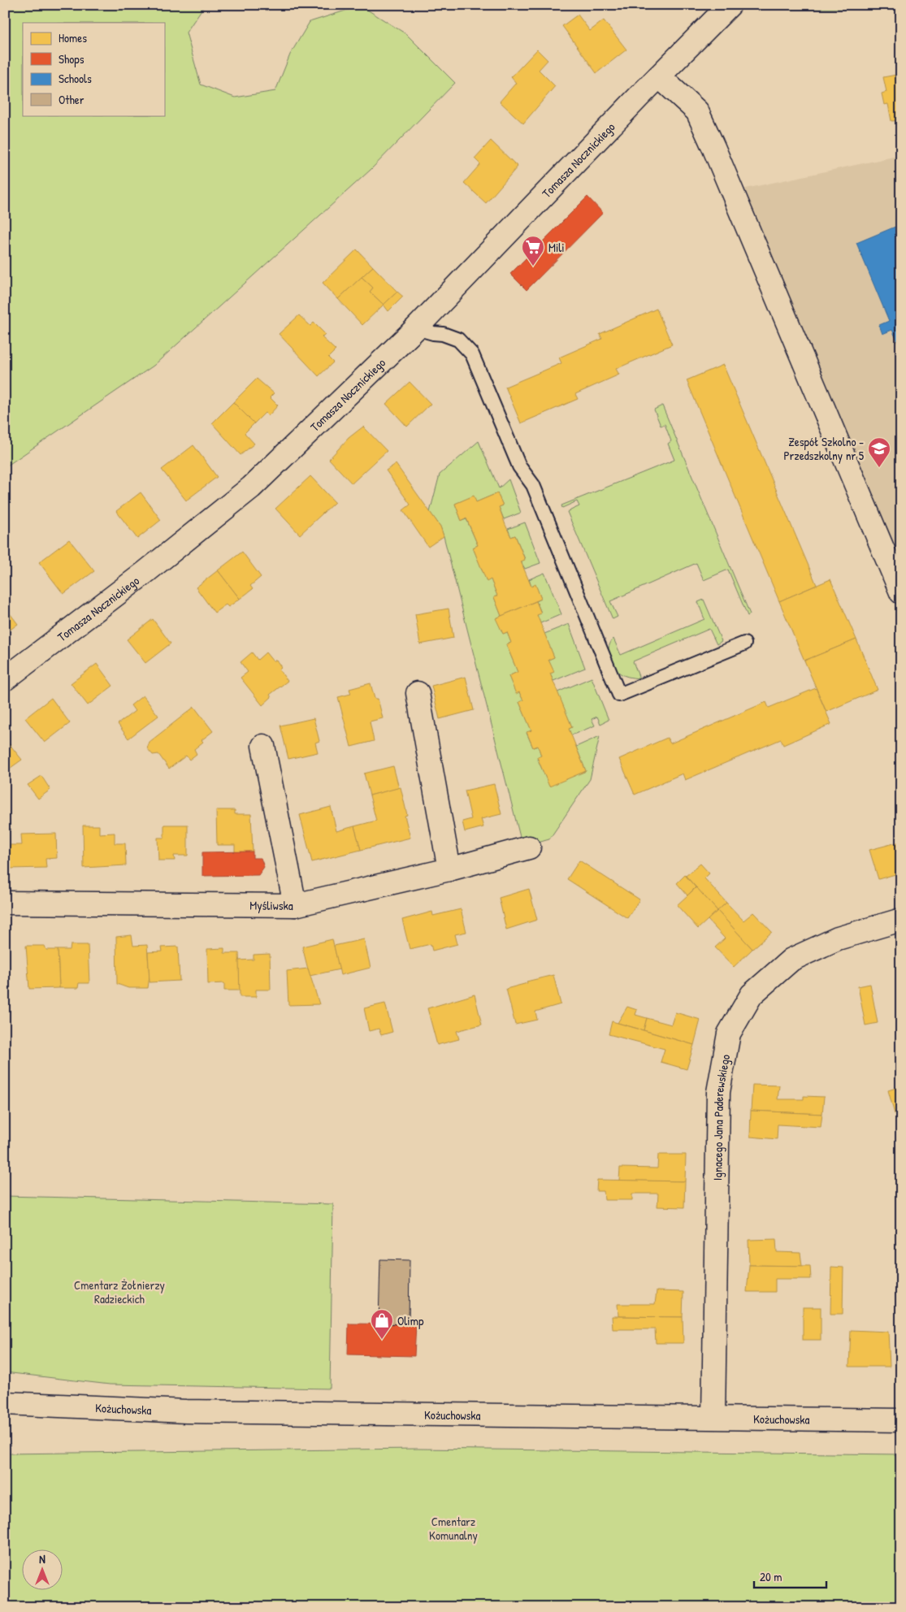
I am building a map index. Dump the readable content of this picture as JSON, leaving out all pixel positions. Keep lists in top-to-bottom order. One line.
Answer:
{"streets":{"street":["Tomasza Nocznickiego","Myśliwska","Ignacego Jana Paderewskiego","Kożuchowska"]},"crossings":[["Ignacego Jana Paderewskiego","Kożuchowska"]],"parks":["Cmentarz Żołnierzy Radzieckich","Cmentarz Komunalny"],"places":{"supermarket":["Mili"],"school or university":["Zespół Szkolno - Przedszkolny nr 5"],"shop":["Olimp"]},"legend":["Homes","Shops","Schools","Other"],"scale_bar":"20 m","north":"top"}
